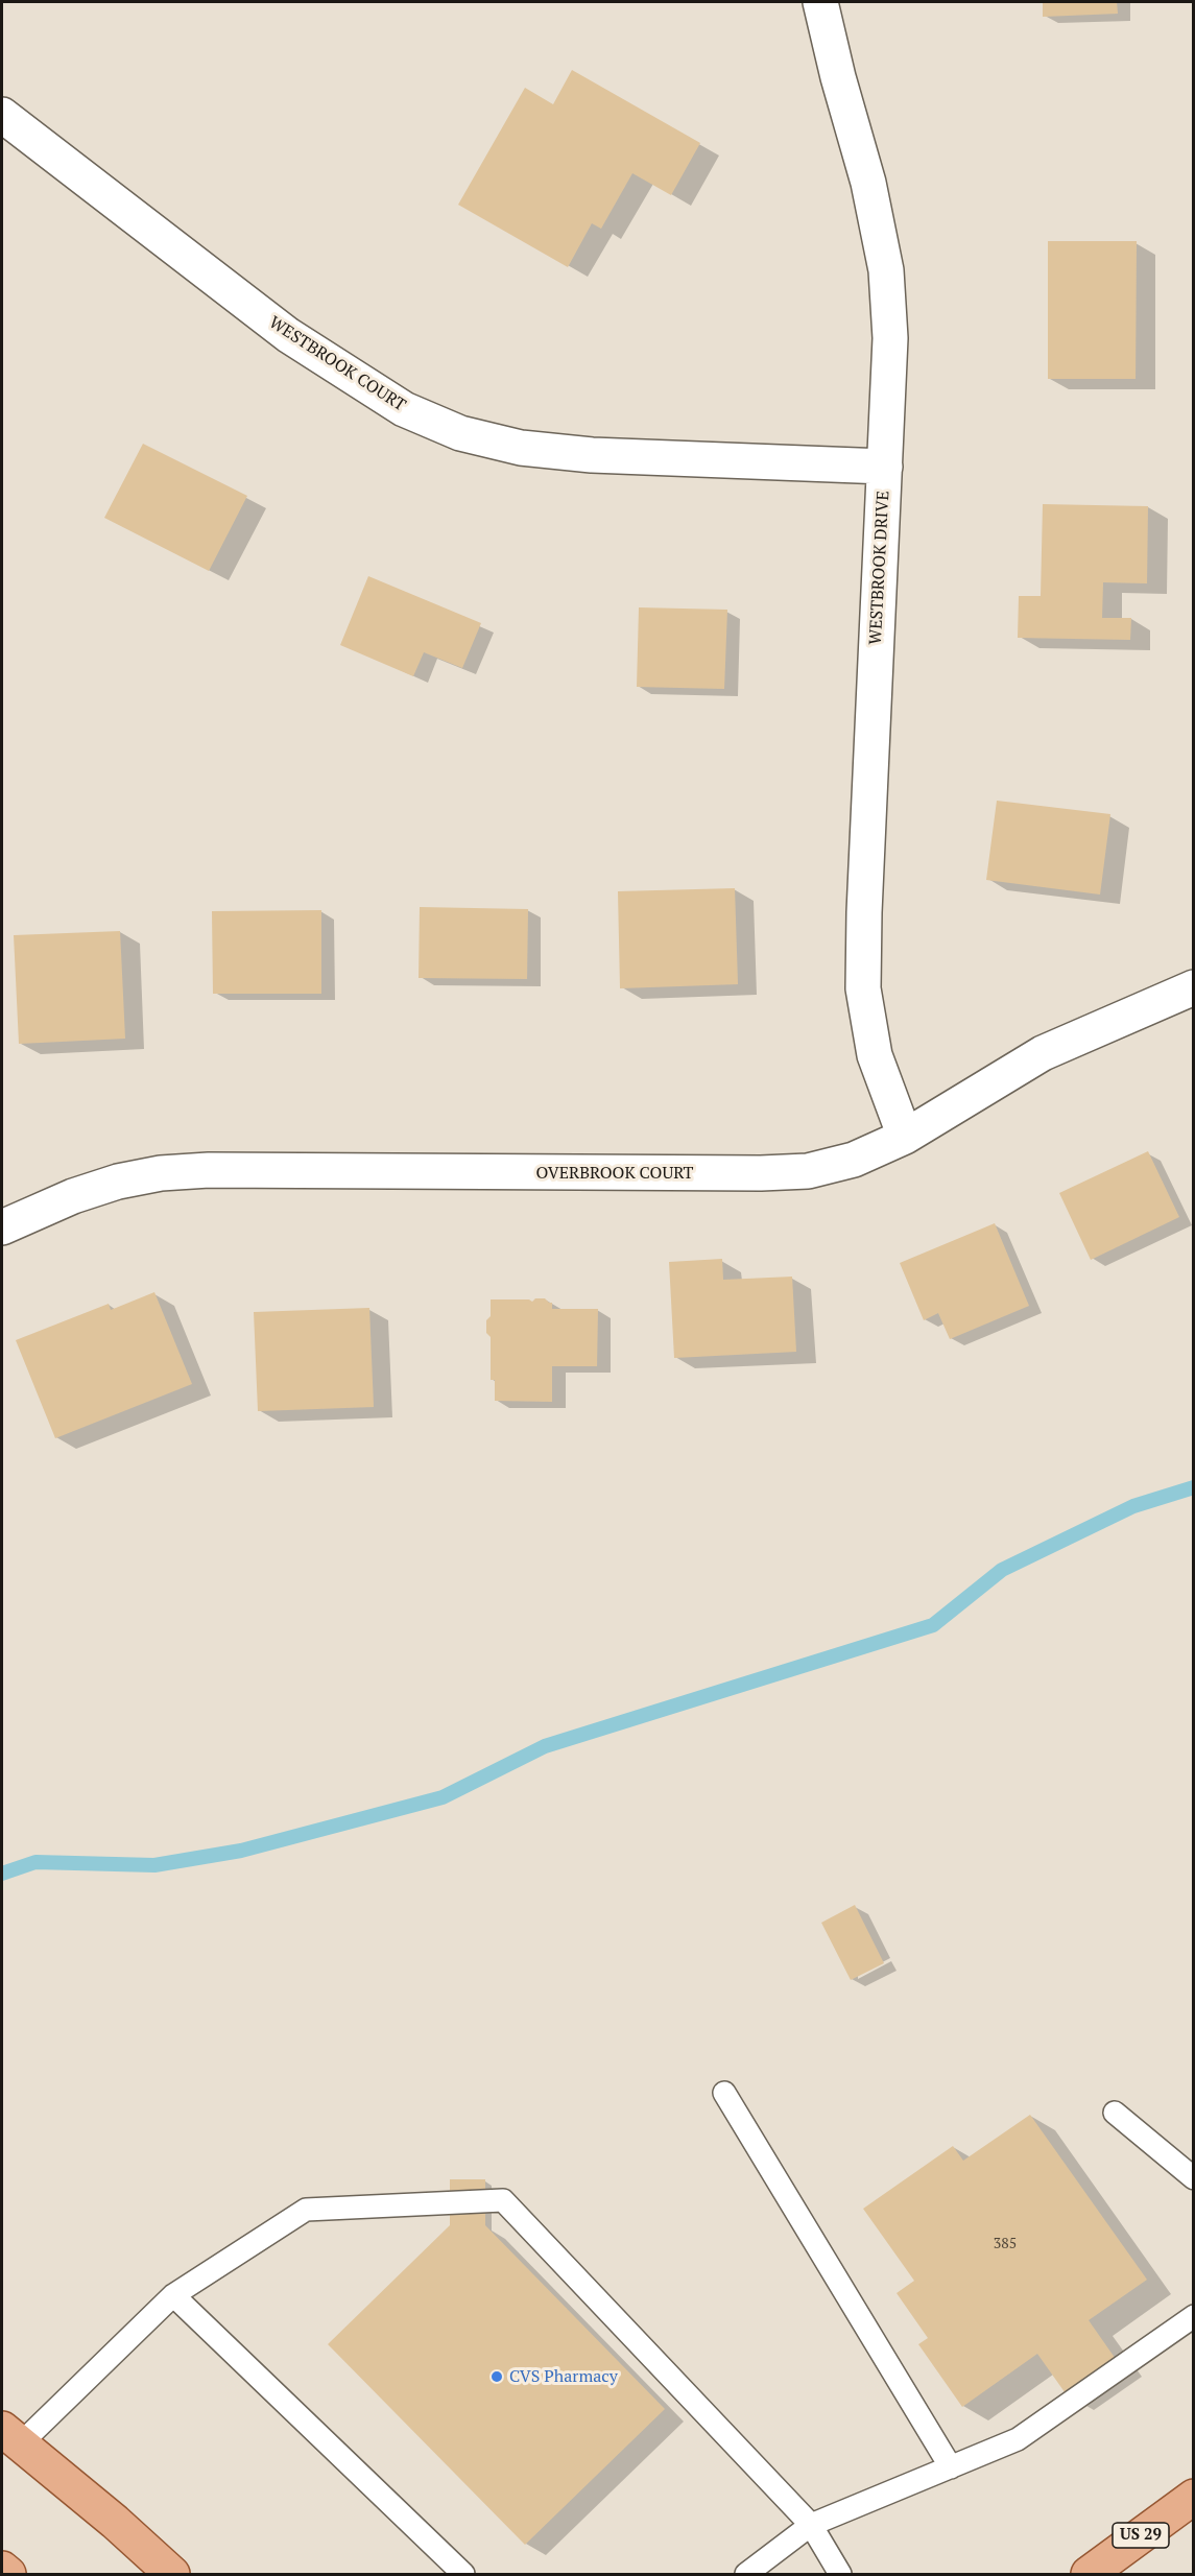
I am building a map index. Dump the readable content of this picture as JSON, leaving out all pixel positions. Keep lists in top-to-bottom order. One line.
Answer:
{"streets":{"main road":["US 29"],"street":["WESTBROOK COURT","WESTBROOK DRIVE","OVERBROOK COURT"]},"crossings":[["WESTBROOK COURT","WESTBROOK DRIVE"],["WESTBROOK DRIVE","OVERBROOK COURT"]],"places":["CVS Pharmacy"],"house_numbers":["385"]}
